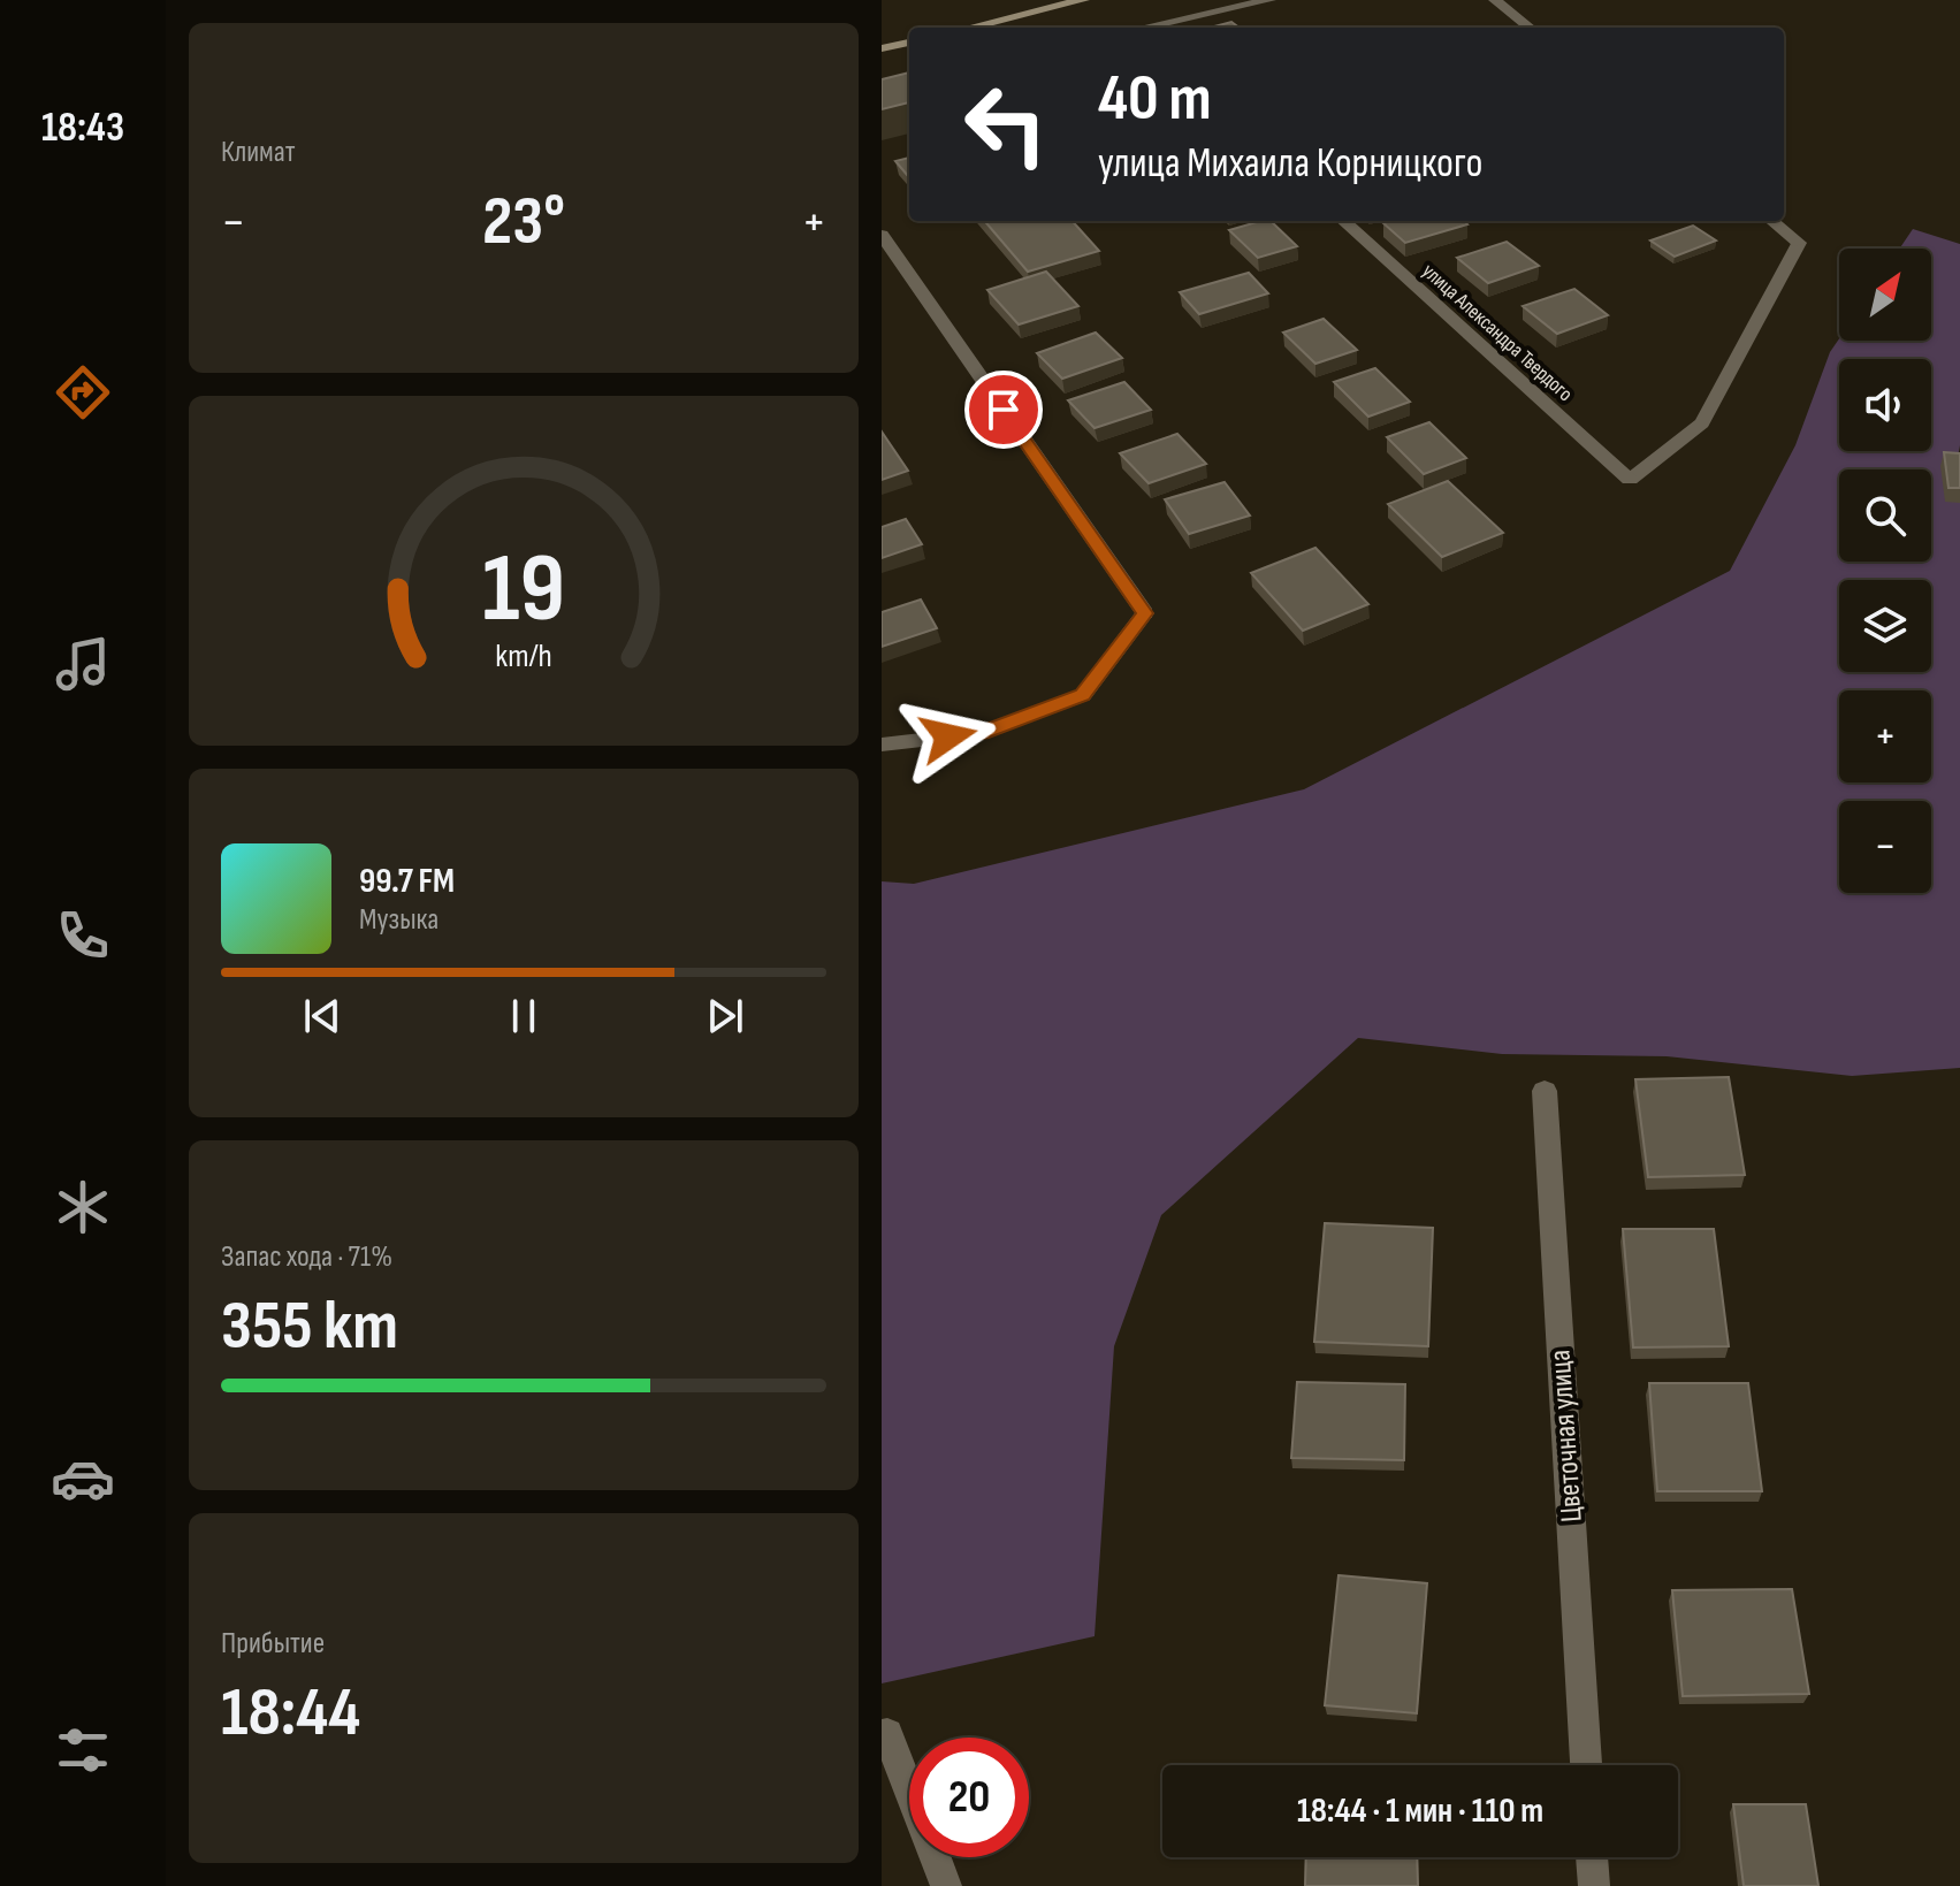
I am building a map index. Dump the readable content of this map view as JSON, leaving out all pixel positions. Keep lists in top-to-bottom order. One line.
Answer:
{"streets":{"street":["улица Александра Твердого","Цветочная улица"]},"north":"top right","page":{"tabs":"18:43","tile":["Климат",["Запас хода · 71%","355 km"],["Прибытие","18:44"]],"turn":["40 m","улица Михаила Корницкого"],"heat":["−","23°","+"],"map_buttons":["+","−"],"song":["99.7 FM","Музыка"],"limit":"20","trip":"18:44 · 1 мин · 110 m","gauge":["19","km/h"]}}
